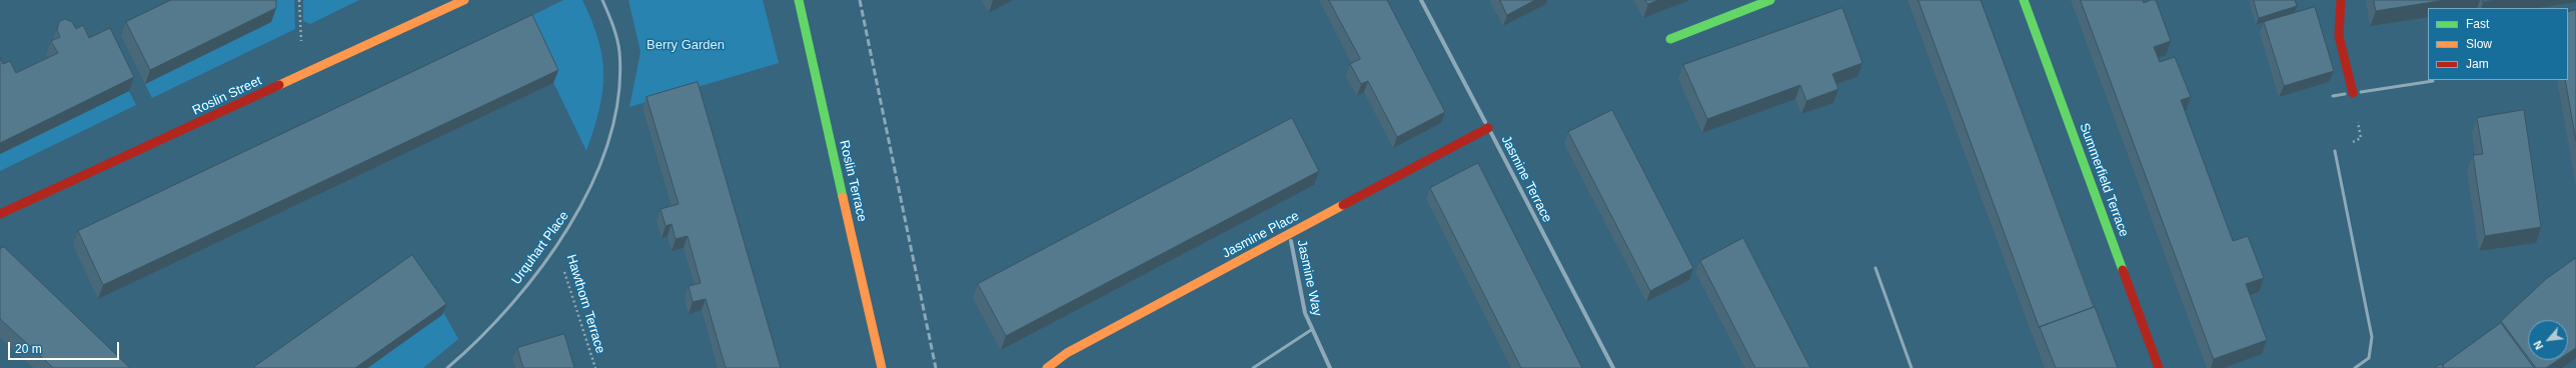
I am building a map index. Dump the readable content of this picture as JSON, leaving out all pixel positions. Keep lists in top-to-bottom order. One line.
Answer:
{"streets":{"street":["Roslin Street","Jasmine Terrace","Summerfield Terrace","Roslin Terrace","Jasmine Place","Jasmine Way"],"lane":["Urquhart Place"],"path":["Hawthorn Terrace"]},"crossings":[["Jasmine Terrace","Jasmine Place"],["Jasmine Place","Jasmine Way"],["Urquhart Place","Hawthorn Terrace"]],"parks":["Berry Garden"],"legend":["Fast","Slow","Jam"],"scale_bar":"20 m","north":"bottom left"}
